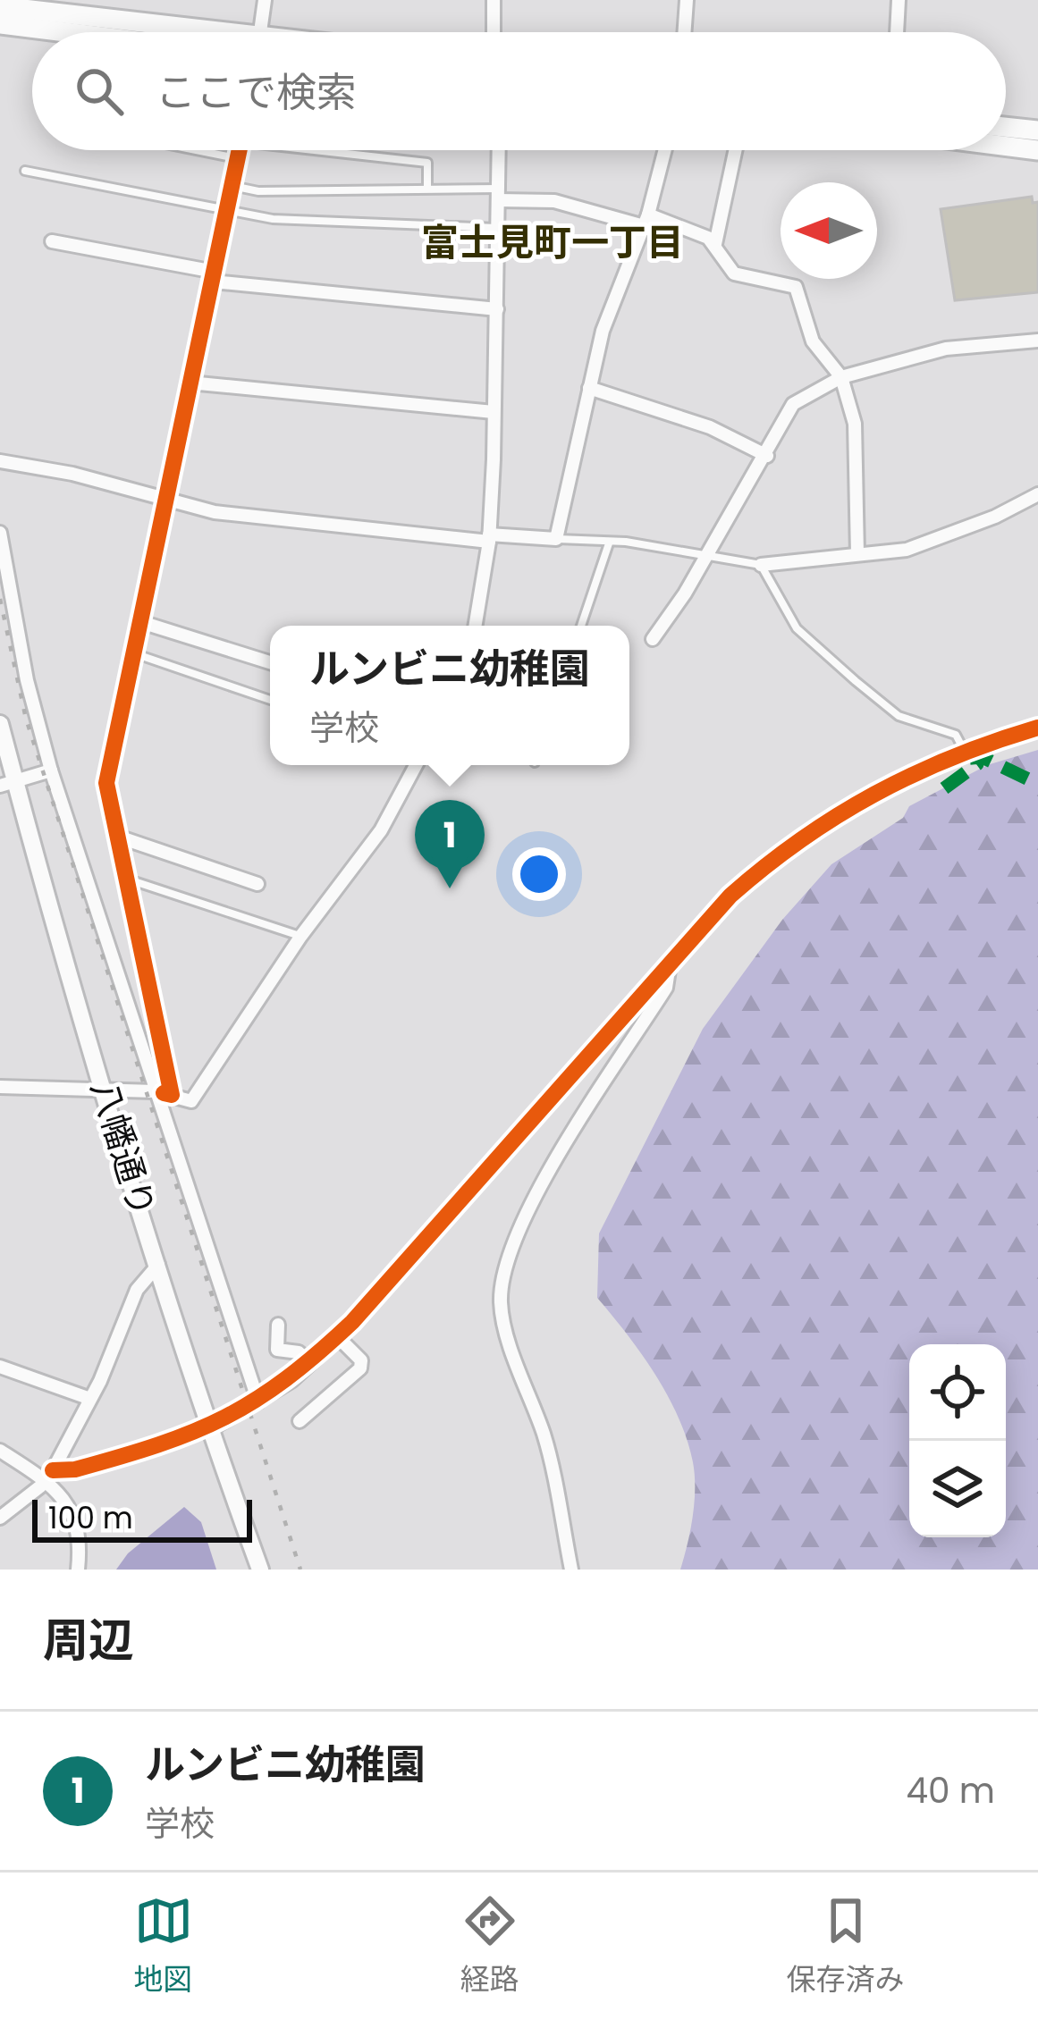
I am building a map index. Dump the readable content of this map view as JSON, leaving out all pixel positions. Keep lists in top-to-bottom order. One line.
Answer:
{"streets":{"street":["八幡通り"]},"districts":["富士見町一丁目"],"scale_bar":"100 m","north":"left","page":{"search":"ここで検索","popup":["ルンビニ幼稚園","学校"],"pins":"1","scale":"100 m","heading":"周辺","list":[{"mark":"1","name":"ルンビニ幼稚園","note":"学校","value":"40 m"}],"nav":["地図","経路","保存済み"]}}
